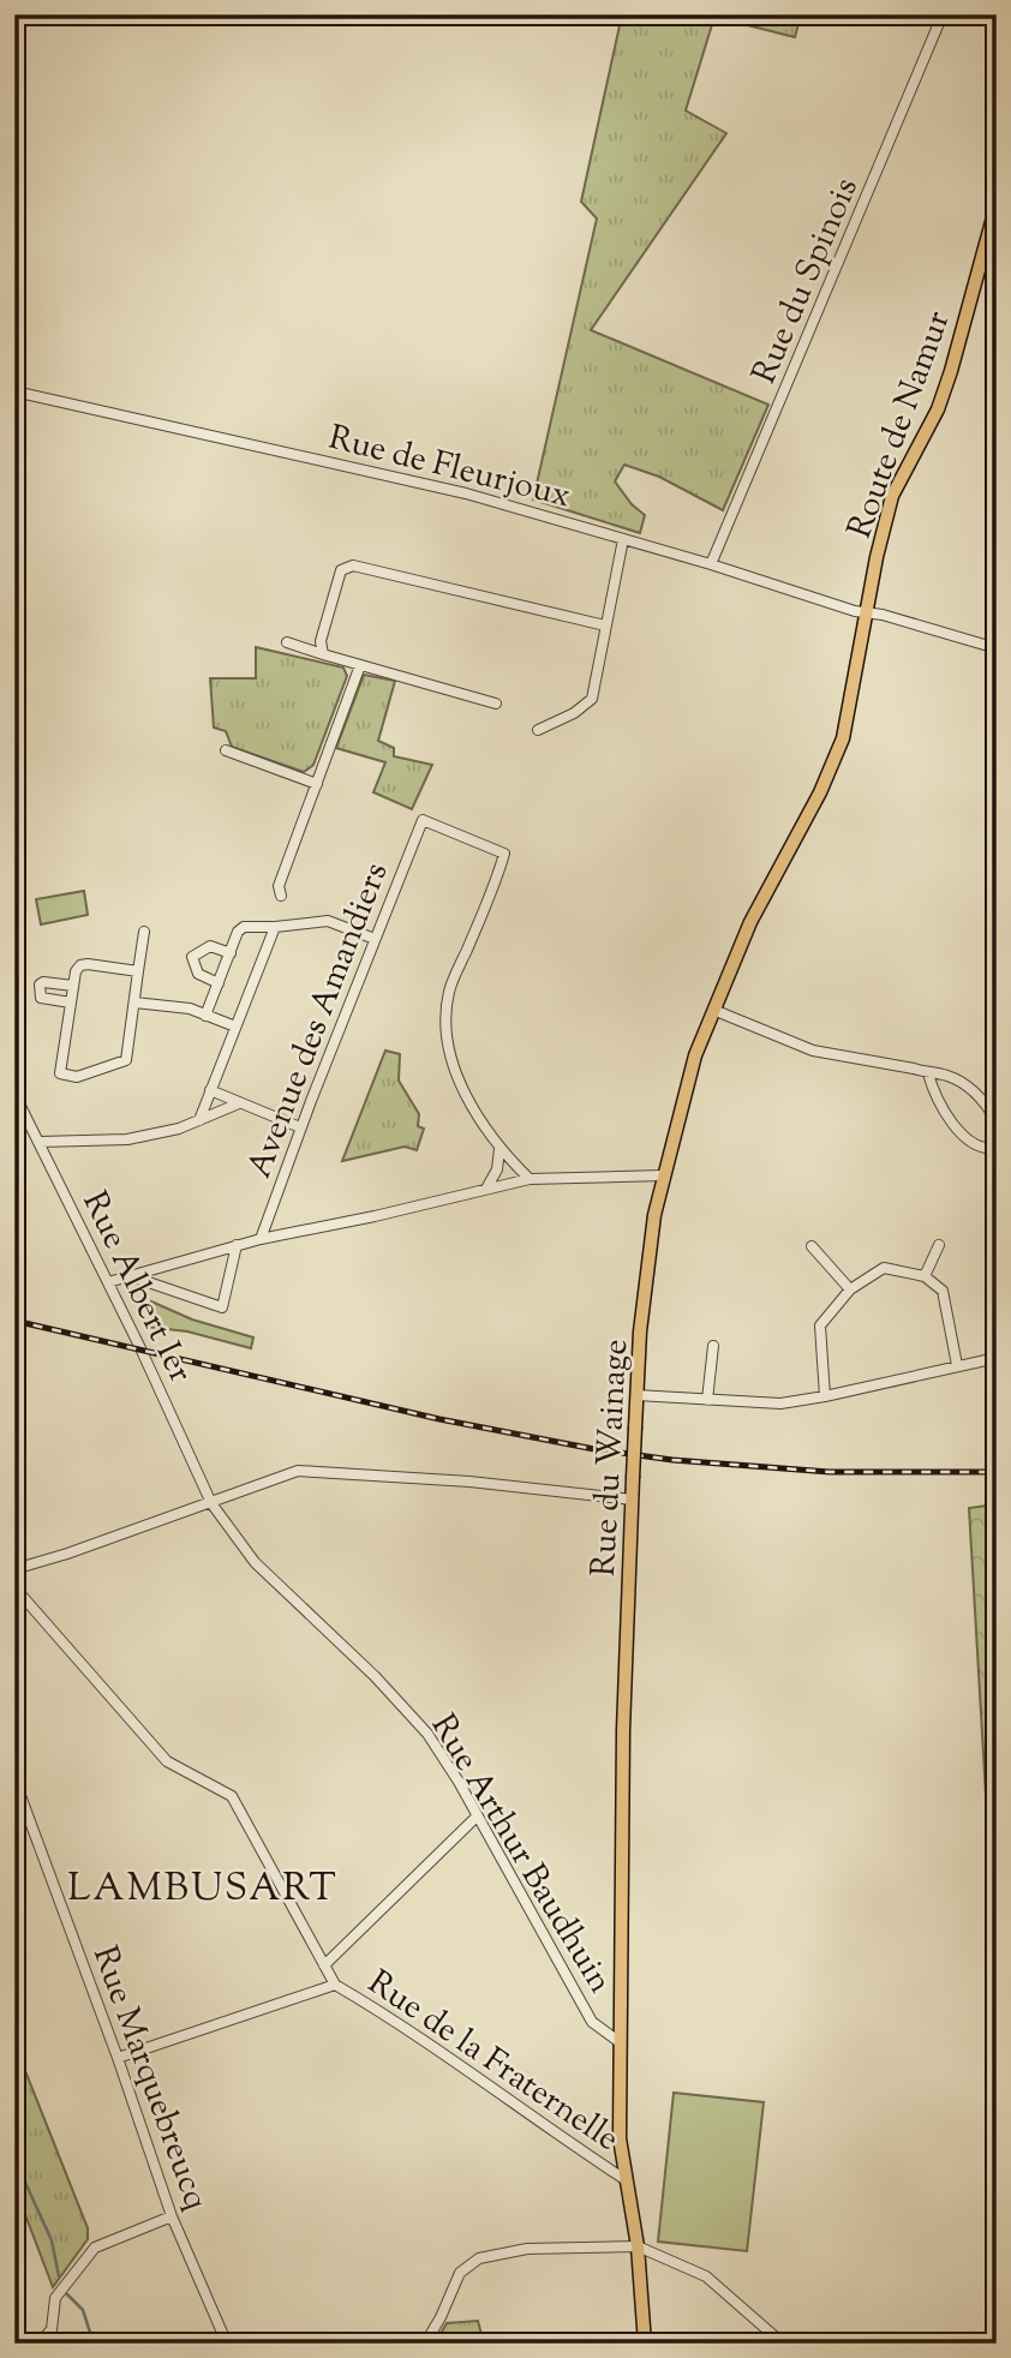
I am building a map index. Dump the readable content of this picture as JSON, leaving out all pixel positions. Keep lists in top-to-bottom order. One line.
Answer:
{"streets":{"main road":["Route de Namur","Rue du Wainage"],"street":["Rue du Spinois","Rue de Fleurjoux","Avenue des Amandiers","Rue Albert Ier","Rue Arthur Baudhuin","Rue de la Fraternelle","Rue Marquebreucq"]},"crossings":[["Rue du Spinois","Rue de Fleurjoux"],["Route de Namur","Rue de Fleurjoux"],["Route de Namur","Rue du Wainage"],["Rue de Fleurjoux","Rue du Wainage"],["Rue Albert Ier","Rue Arthur Baudhuin"],["Rue du Wainage","Rue Arthur Baudhuin"],["Rue du Wainage","Rue de la Fraternelle"]],"districts":["LAMBUSART"]}
